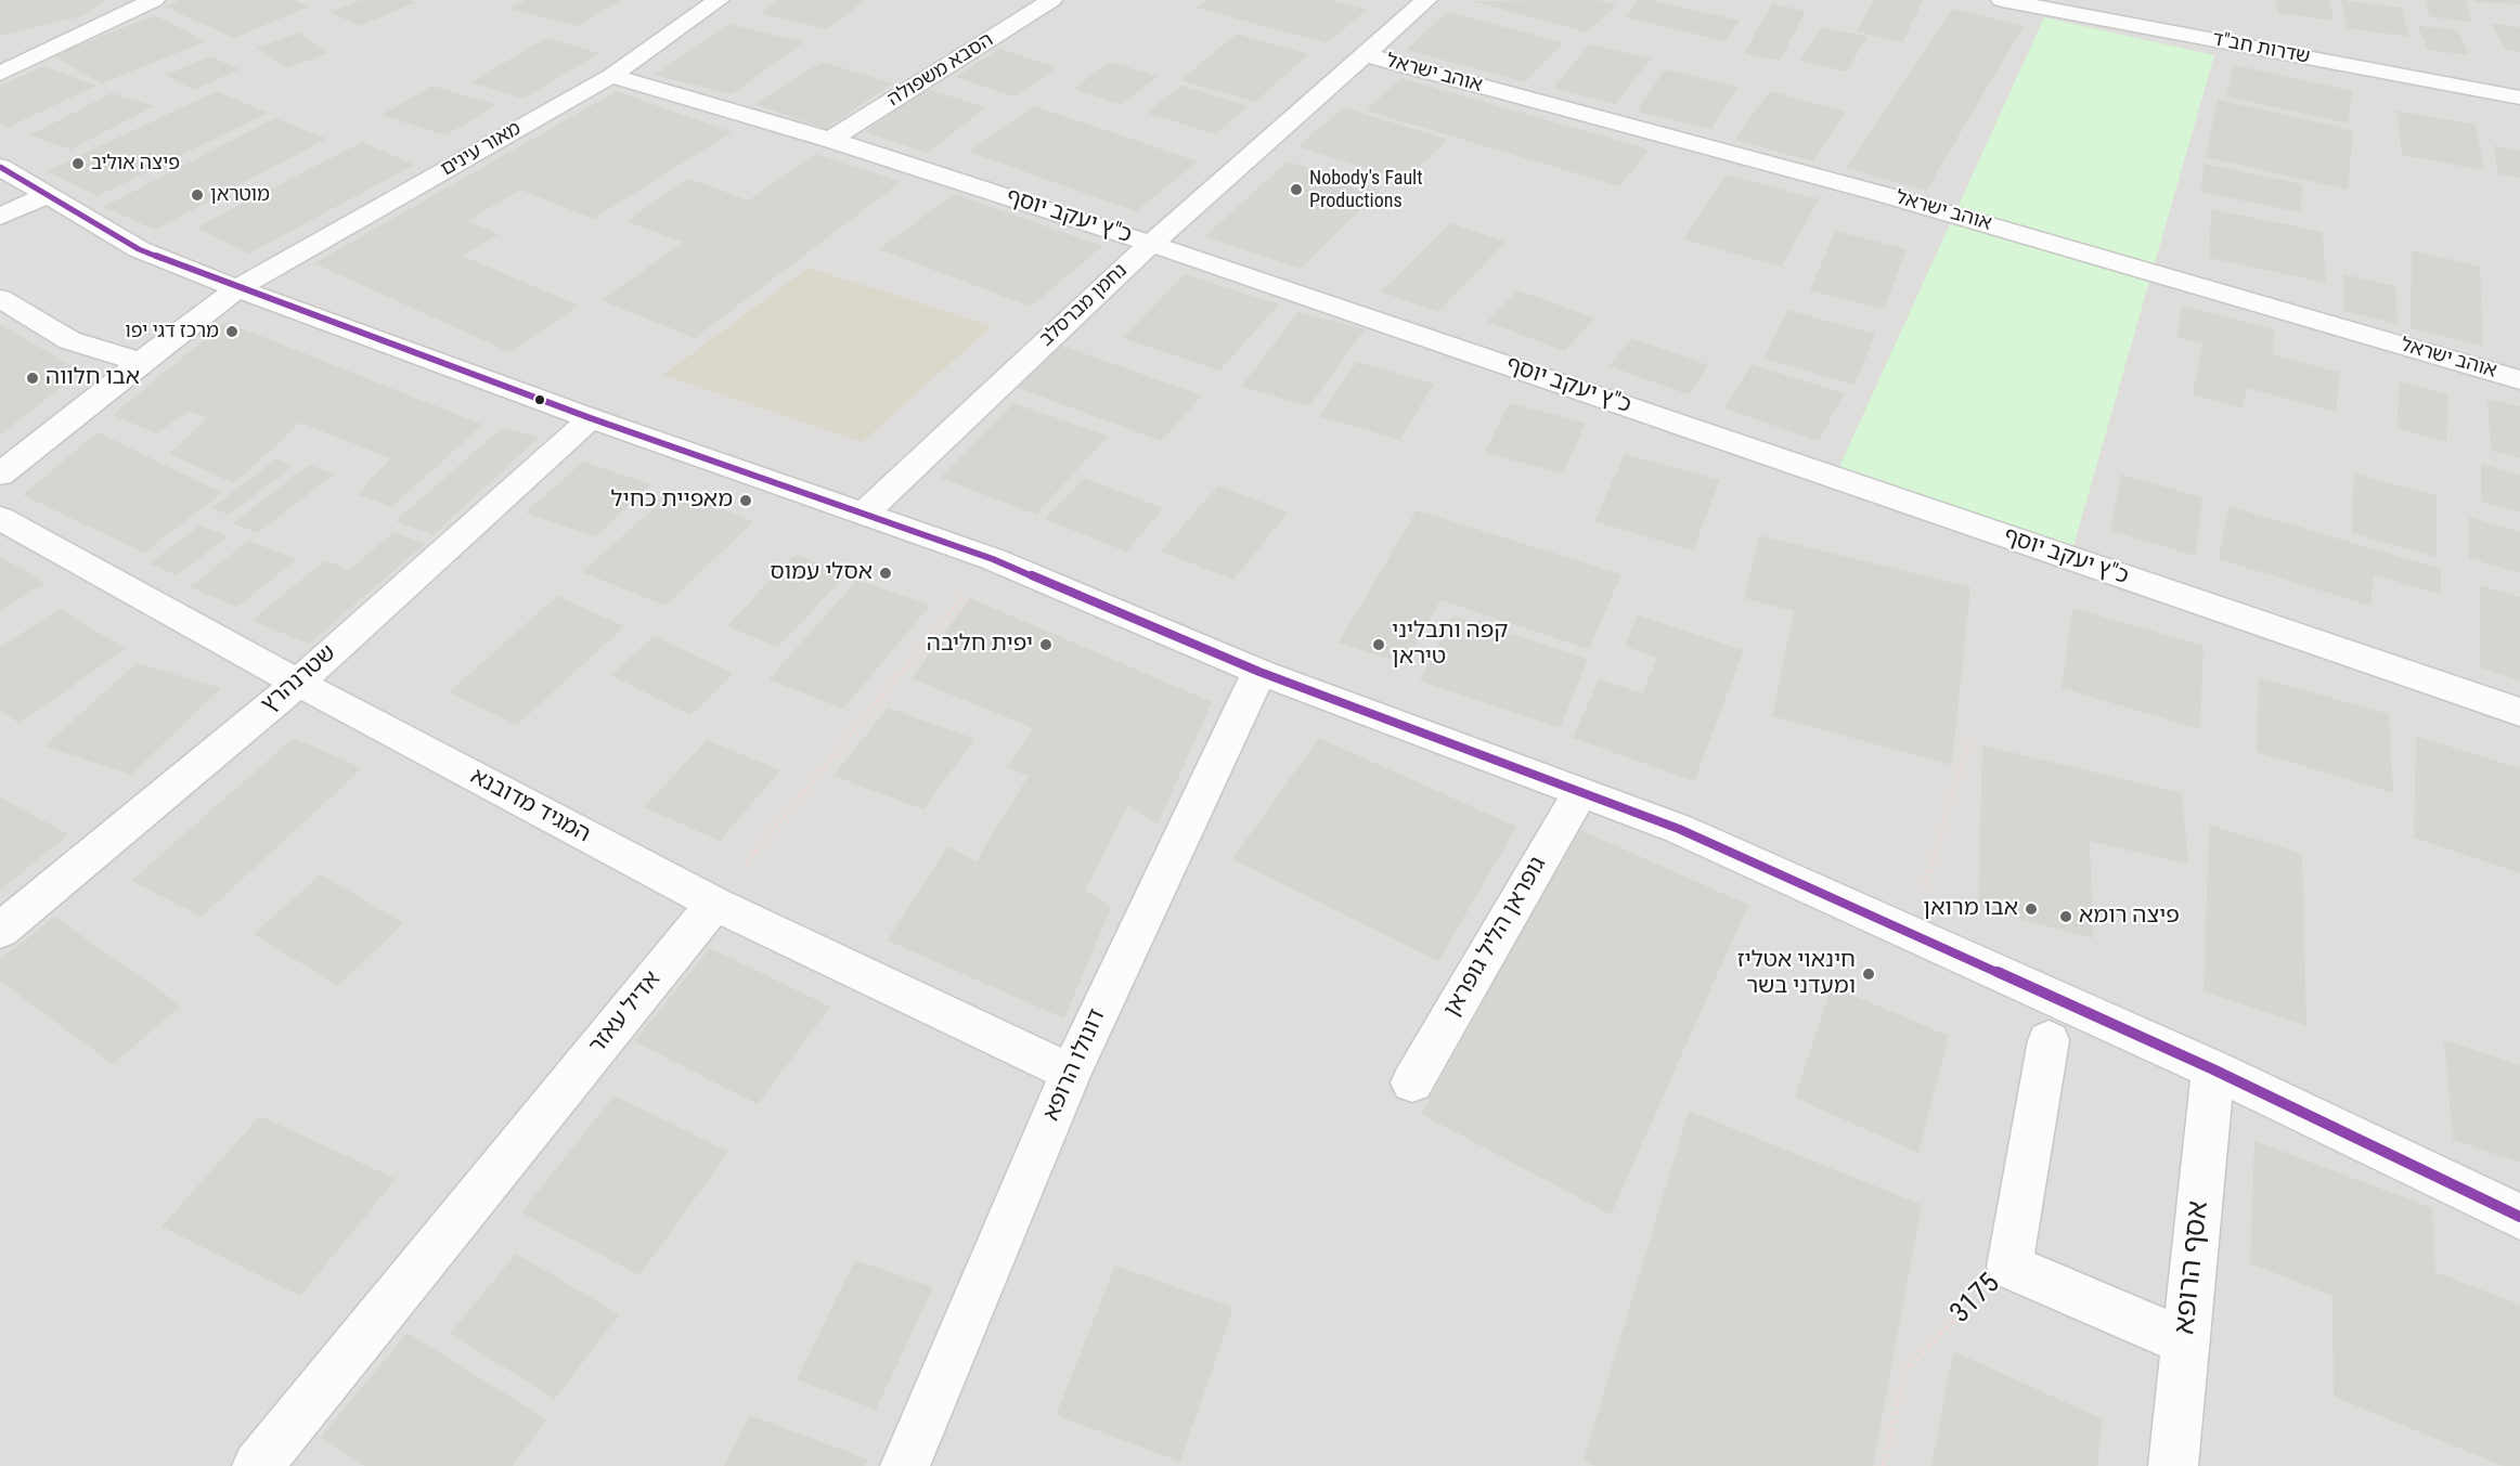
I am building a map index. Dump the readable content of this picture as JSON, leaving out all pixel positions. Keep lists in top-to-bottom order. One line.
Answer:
{"streets":{"street":["שדרות חב\"ד","הסבא משפולה","אוהב ישראל","מאור עינים","כ\"ץ יעקב יוסף","נחמן מברסלב","שטרנהרץ","המגיד מדובנא","גופראן הליל גופראן","אדיל עאזר","דונולו הרופא","אסף הרופא","3175"]},"crossings":[["הסבא משפולה","כ\"ץ יעקב יוסף"],["אוהב ישראל","נחמן מברסלב"],["מאור עינים","כ\"ץ יעקב יוסף"],["כ\"ץ יעקב יוסף","נחמן מברסלב"],["שטרנהרץ","המגיד מדובנא"],["המגיד מדובנא","אדיל עאזר"],["המגיד מדובנא","דונולו הרופא"]],"places":["פיצה אוליב","Nobody's Fault Productions","מוטראן","מרכז דגי יפו","אבו חלווה","מאפיית כחיל","אסלי עמוס","יפית חליבה","קפה ותבליני טיראן","אבו מרואן","פיצה רומא","חינאוי אטליז ומעדני בשר"]}
